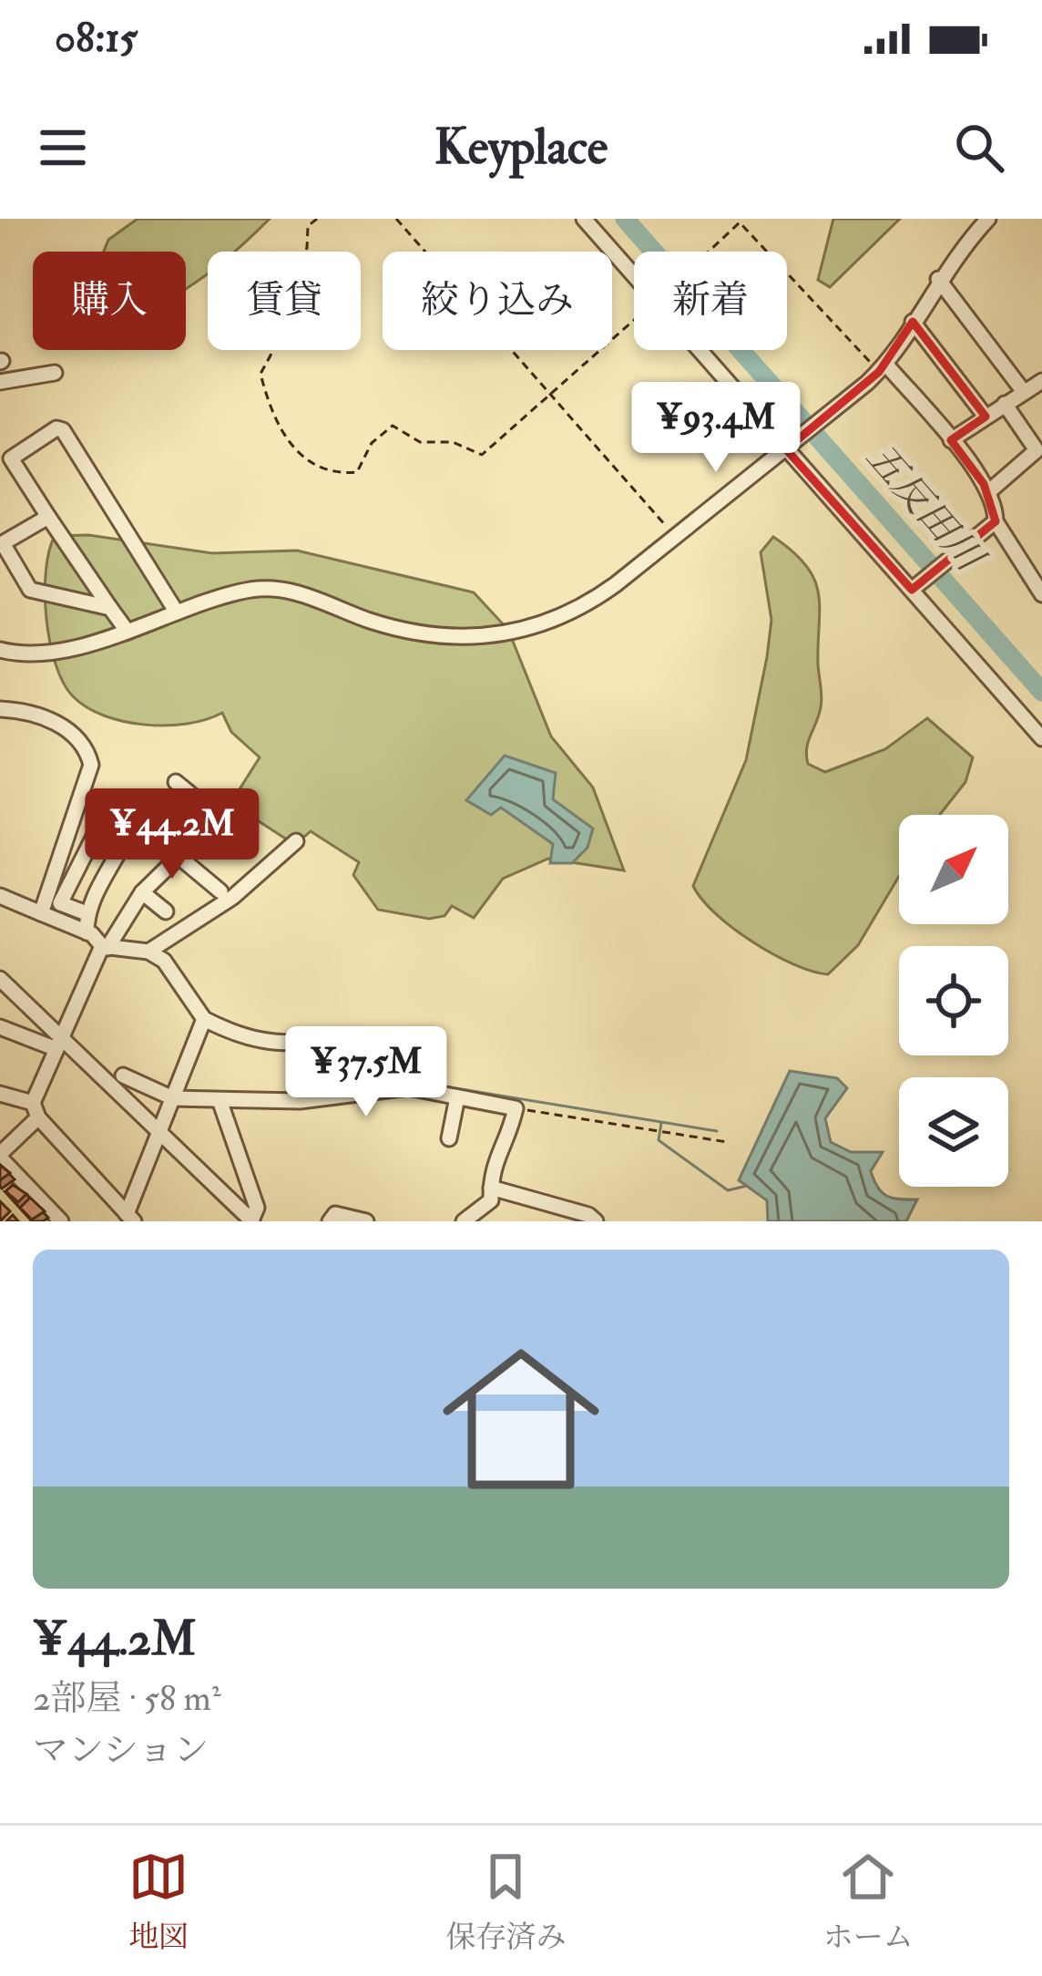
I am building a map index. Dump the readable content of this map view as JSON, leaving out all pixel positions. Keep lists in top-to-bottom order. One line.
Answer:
{"water":["五反田川"],"north":"top right","page":{"status":"08:15","header":"Keyplace","chip":["購入","賃貸","絞り込み","新着"],"price":["¥93.4M","¥44.2M","¥37.5M"],"list":[{"name":"¥44.2M","note":"2部屋 · 58 m² · マンション"}],"tabs":["地図","保存済み","ホーム"]}}
